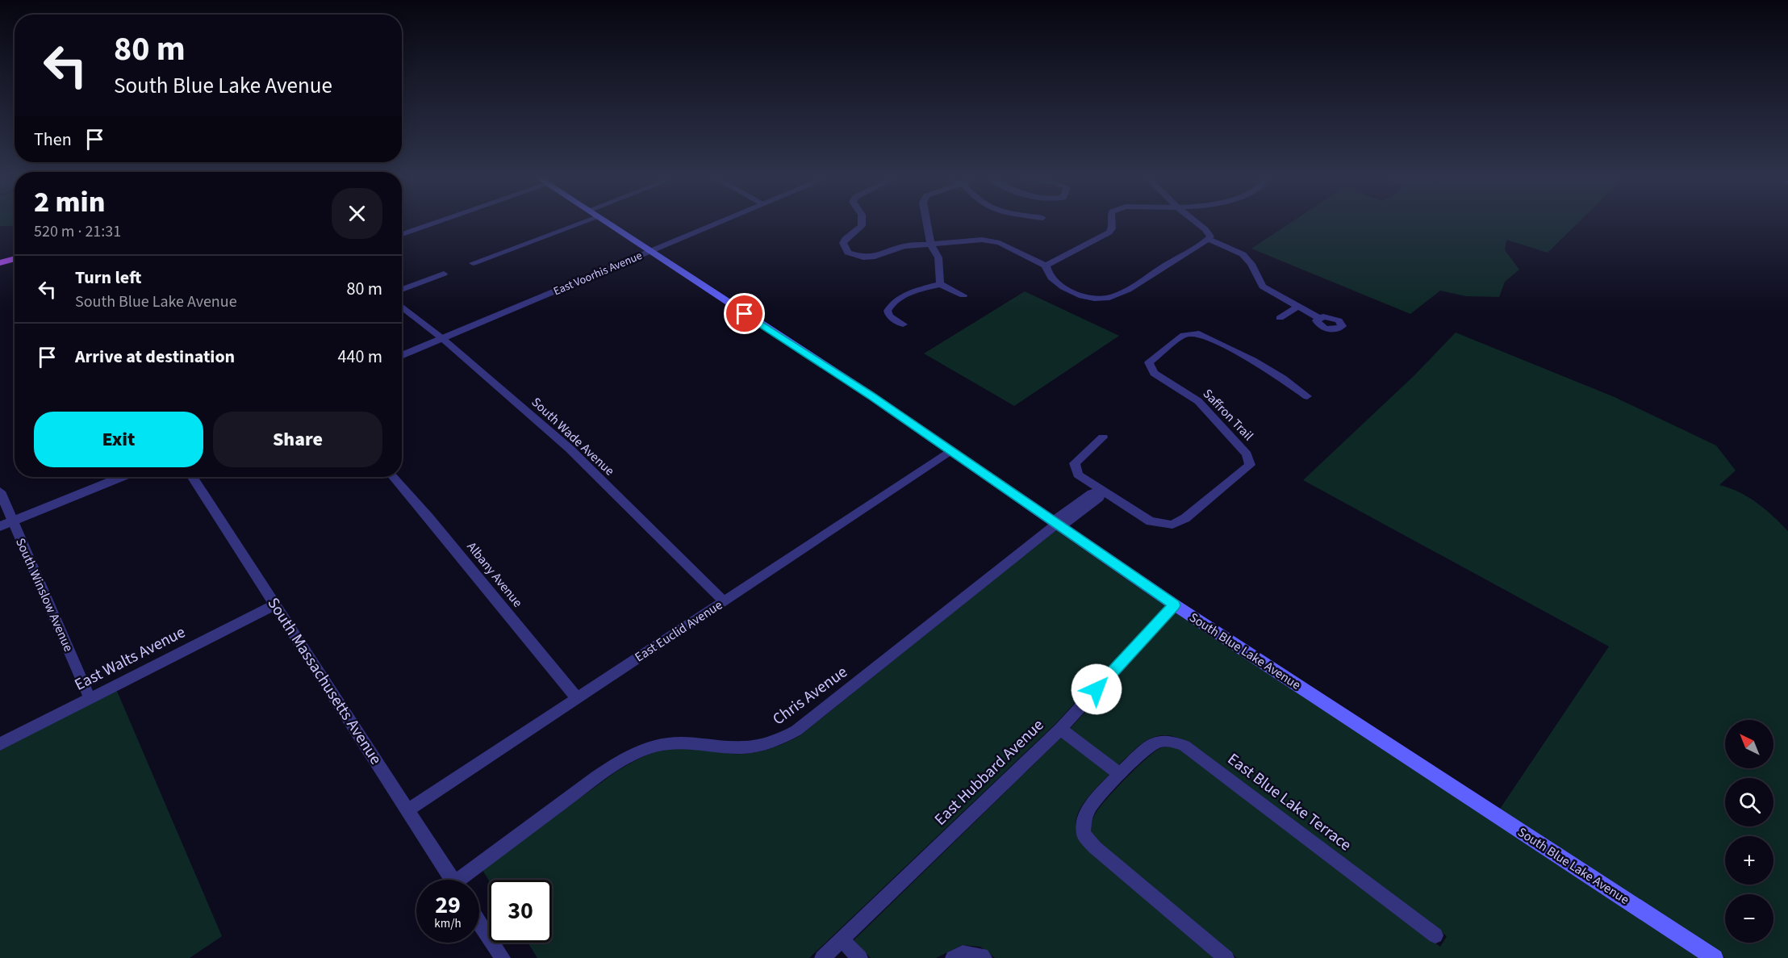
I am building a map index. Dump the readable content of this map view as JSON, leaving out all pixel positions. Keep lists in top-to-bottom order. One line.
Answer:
{"streets":{"main road":["South Blue Lake Avenue"],"street":["East Voorhis Avenue","Saffron Trail","South Wade Avenue","Albany Avenue","South Winslow Avenue","East Euclid Avenue","East Walts Avenue","South Massachusetts Avenue","Chris Avenue","East Hubbard Avenue","East Blue Lake Terrace"]},"crossings":[["East Voorhis Avenue","South Wade Avenue"],["East Voorhis Avenue","South Blue Lake Avenue"],["Saffron Trail","Chris Avenue"],["South Wade Avenue","East Euclid Avenue"],["Albany Avenue","East Euclid Avenue"],["South Winslow Avenue","East Walts Avenue"],["East Euclid Avenue","South Blue Lake Avenue"],["East Euclid Avenue","South Massachusetts Avenue"],["South Blue Lake Avenue","Chris Avenue"],["South Blue Lake Avenue","East Hubbard Avenue"],["East Walts Avenue","South Massachusetts Avenue"]],"north":"top left","page":{"turn":["80 m","South Blue Lake Avenue"],"then":"Then","heading":["2 min","520 m · 21:31"],"list":[{"name":"Turn left","note":"South Blue Lake Avenue","value":"80 m"},{"name":"Arrive at destination","value":"440 m"}],"buttons":["Exit","Share"],"map_buttons":["+","−"],"speed":"29 km/h","limit":"30"}}
